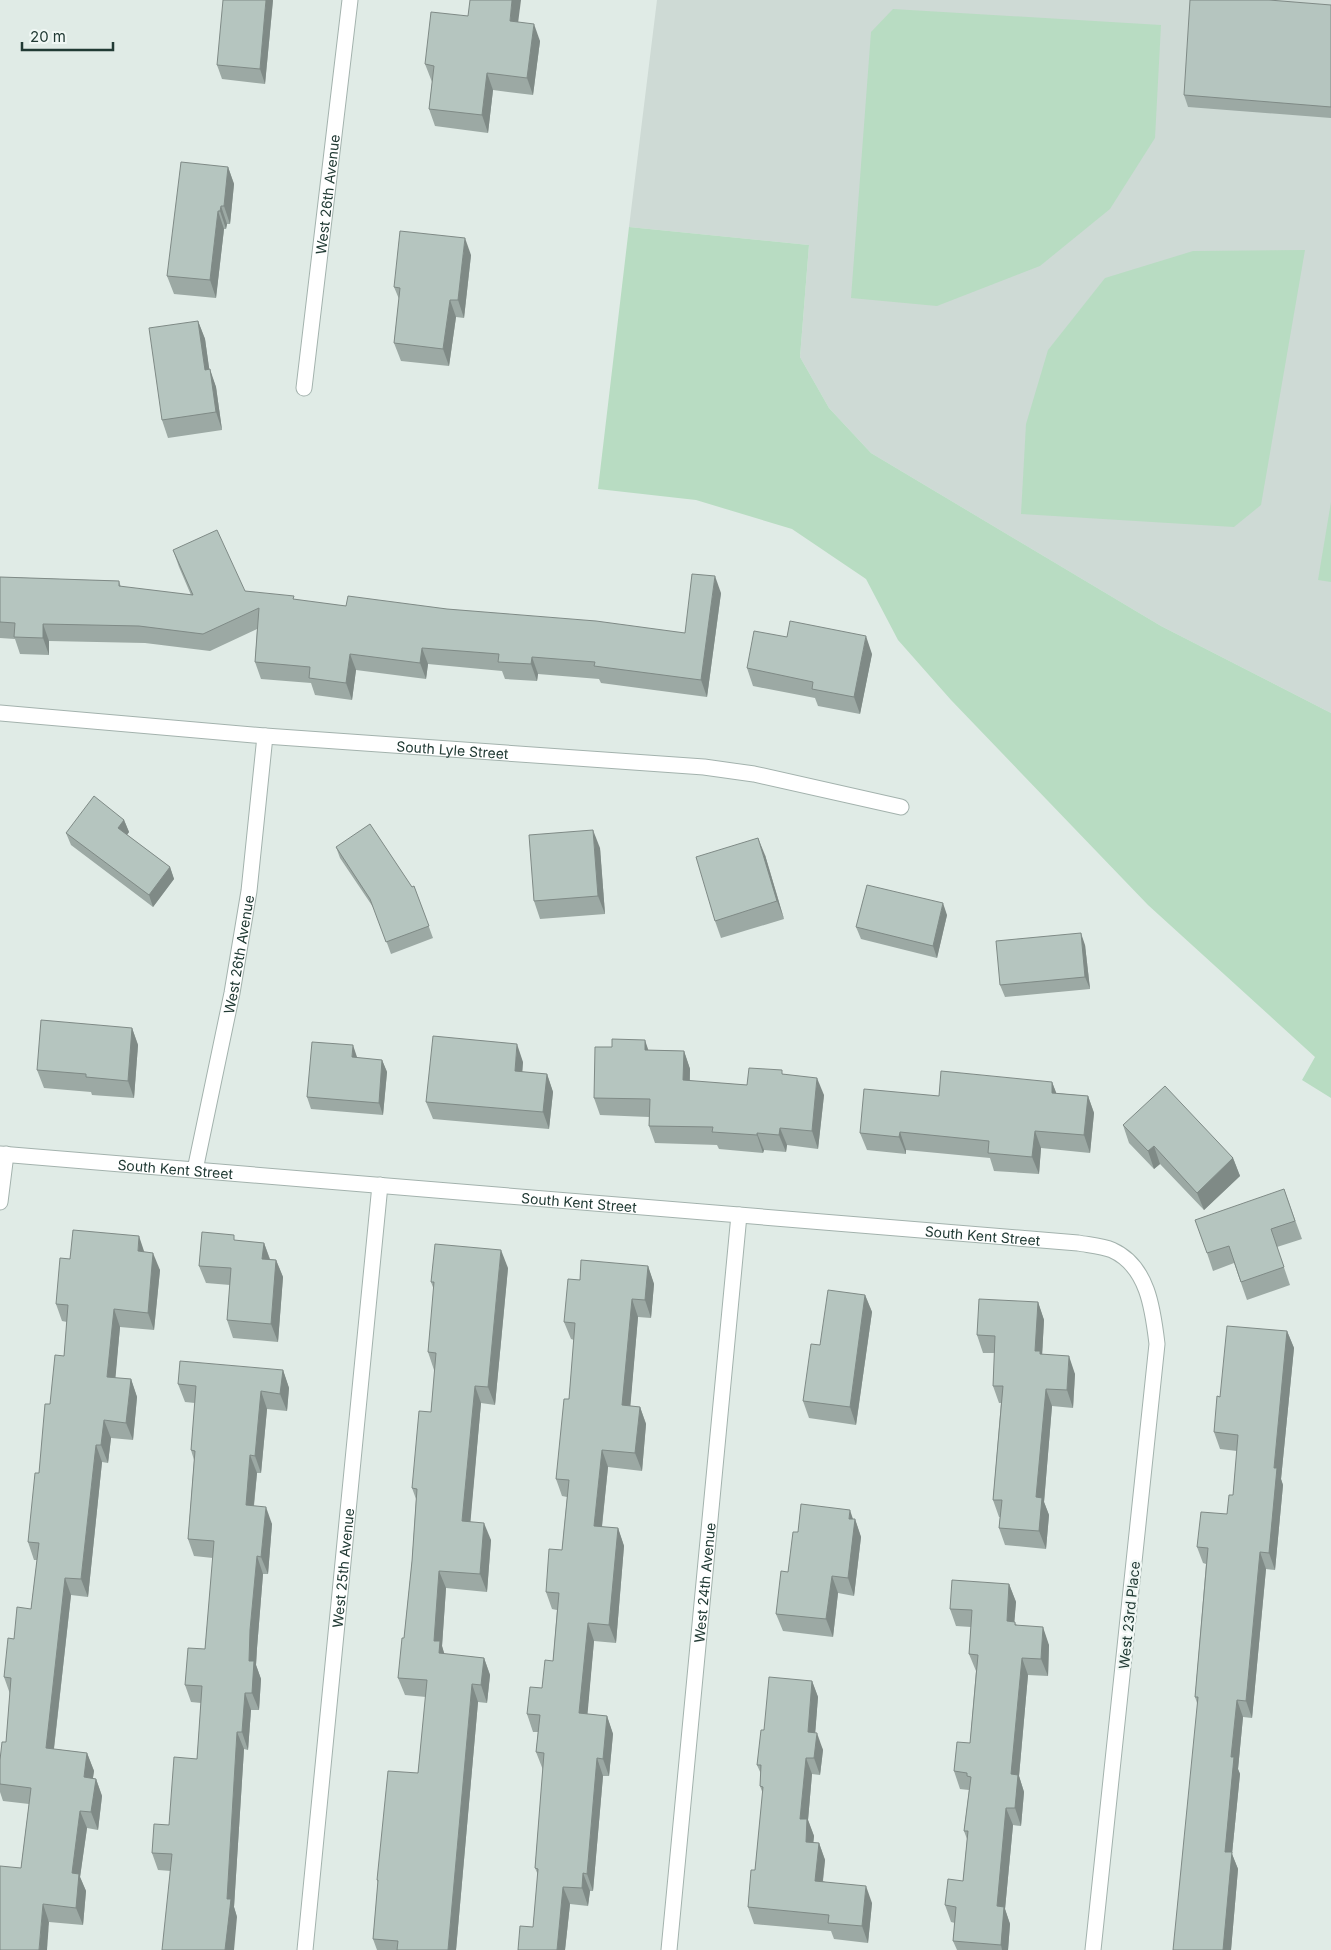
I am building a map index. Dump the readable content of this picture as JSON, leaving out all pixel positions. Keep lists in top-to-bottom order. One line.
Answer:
{"streets":{"street":["West 26th Avenue","South Lyle Street","South Kent Street","West 25th Avenue","West 24th Avenue","West 23rd Place"]},"crossings":[["West 26th Avenue","South Lyle Street"],["West 26th Avenue","South Kent Street"],["South Kent Street","West 25th Avenue"],["South Kent Street","West 24th Avenue"],["South Kent Street","West 23rd Place"]],"scale_bar":"20 m"}
